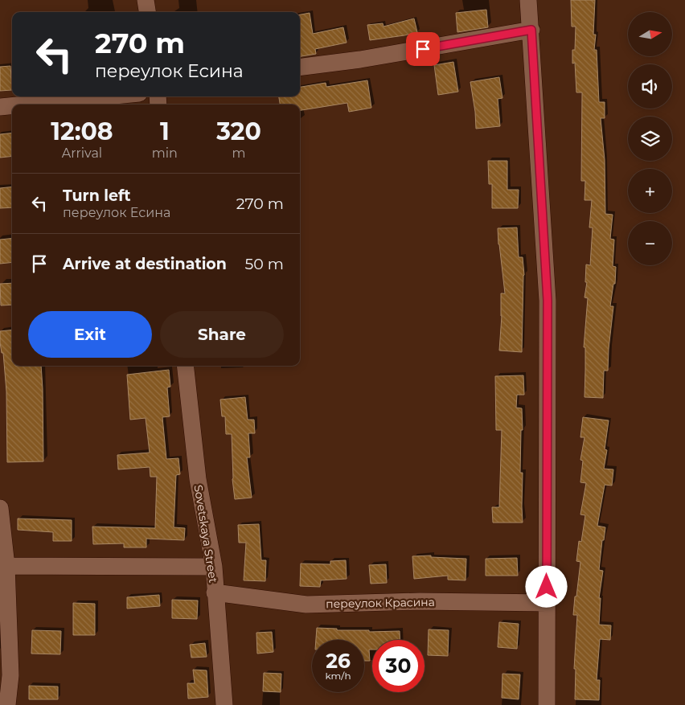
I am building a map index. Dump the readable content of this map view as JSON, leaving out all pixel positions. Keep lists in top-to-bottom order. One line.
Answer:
{"streets":{"street":["Sovetskaya Street","переулок Красина"]},"crossings":[["Sovetskaya Street","переулок Красина"]],"north":"right","page":{"map_buttons":["+","−"],"turn":["270 m","переулок Есина"],"eta":["12:08","Arrival","1","min","320","m"],"list":[{"name":"Turn left","note":"переулок Есина","value":"270 m"},{"name":"Arrive at destination","value":"50 m"}],"buttons":["Exit","Share"],"speed":"26 km/h","limit":"30"}}
